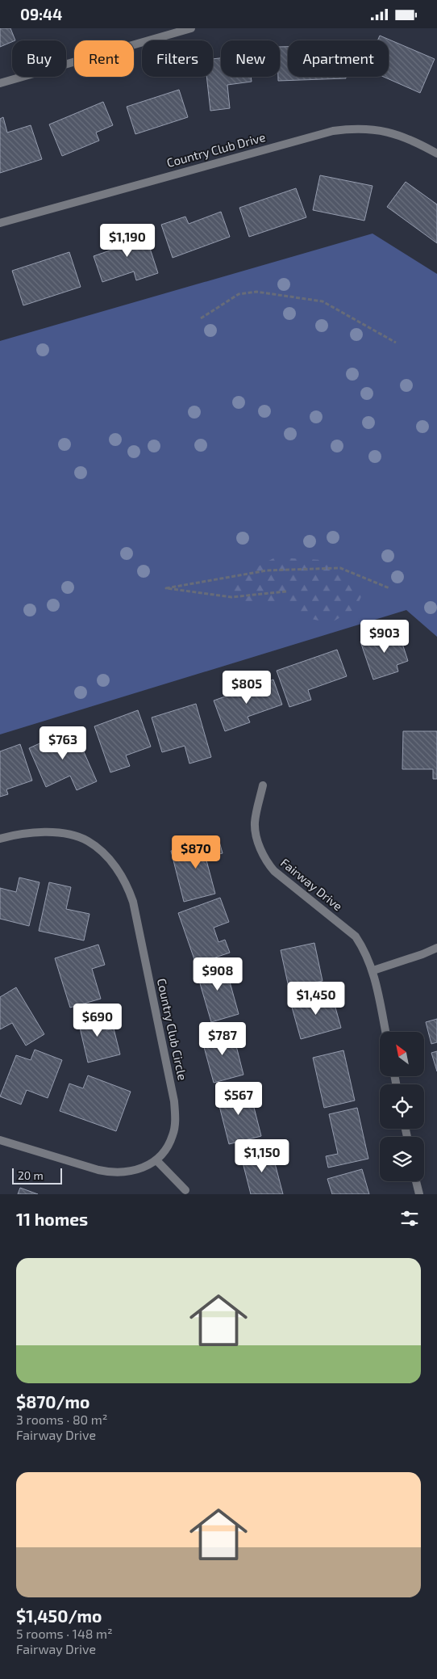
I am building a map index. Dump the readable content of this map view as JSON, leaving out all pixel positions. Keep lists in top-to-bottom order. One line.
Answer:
{"streets":{"street":["Country Club Drive","Fairway Drive","Country Club Circle"]},"scale_bar":"20 m","north":"top left","page":{"status":"09:44","chip":["Buy","Rent","Filters","New","Apartment"],"price":["$1,190","$903","$805","$763","$870","$908","$1,450","$690","$787","$567","$1,150"],"scale":"20 m","heading":"11 homes","list":[{"name":"$870/mo","note":"3 rooms · 80 m² · Fairway Drive"},{"name":"$1,450/mo","note":"5 rooms · 148 m² · Fairway Drive"}]}}
